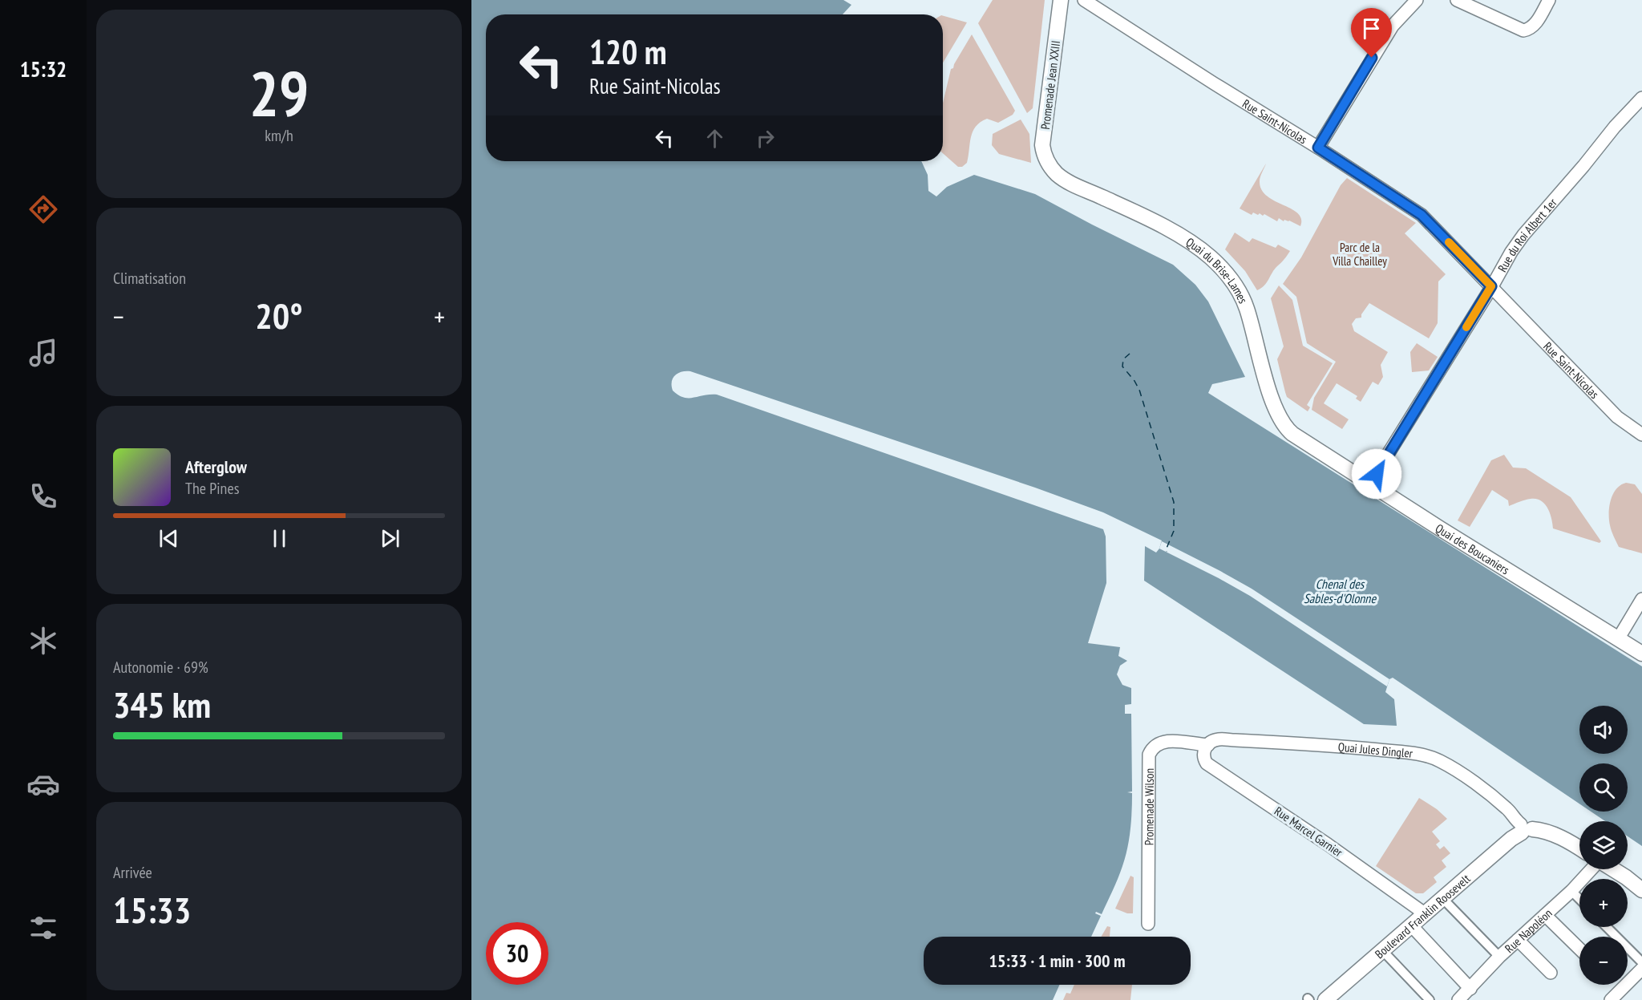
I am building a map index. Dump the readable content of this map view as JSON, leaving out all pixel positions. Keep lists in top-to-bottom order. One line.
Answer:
{"streets":{"street":["Promenade Jean XXIII","Rue Saint-Nicolas","Rue du Roi Albert 1er","Quai du Brise-Lames","Quai des Boucaniers","Quai Jules Dingler","Promenade Wilson","Rue Marcel Garnier","Boulevard Franklin Roosevelt","Rue Napoléon"]},"crossings":[["Promenade Jean XXIII","Quai du Brise-Lames"],["Rue Saint-Nicolas","Rue du Roi Albert 1er"],["Rue du Roi Albert 1er","Quai des Boucaniers"],["Quai du Brise-Lames","Quai des Boucaniers"],["Quai Jules Dingler","Promenade Wilson"],["Quai Jules Dingler","Rue Marcel Garnier"],["Quai Jules Dingler","Boulevard Franklin Roosevelt"],["Promenade Wilson","Rue Marcel Garnier"],["Rue Marcel Garnier","Boulevard Franklin Roosevelt"]],"water":["Chenal des Sables-d'Olonne"],"parks":["Parc de la Villa Chailley"],"page":{"tabs":"15:32","tile":[["29","km/h"],"Climatisation",["Autonomie · 69%","345 km"],["Arrivée","15:33"]],"turn":["120 m","Rue Saint-Nicolas"],"heat":["−","20°","+"],"song":["Afterglow","The Pines"],"map_buttons":["+","−"],"limit":"30","trip":"15:33 · 1 min · 300 m"}}
